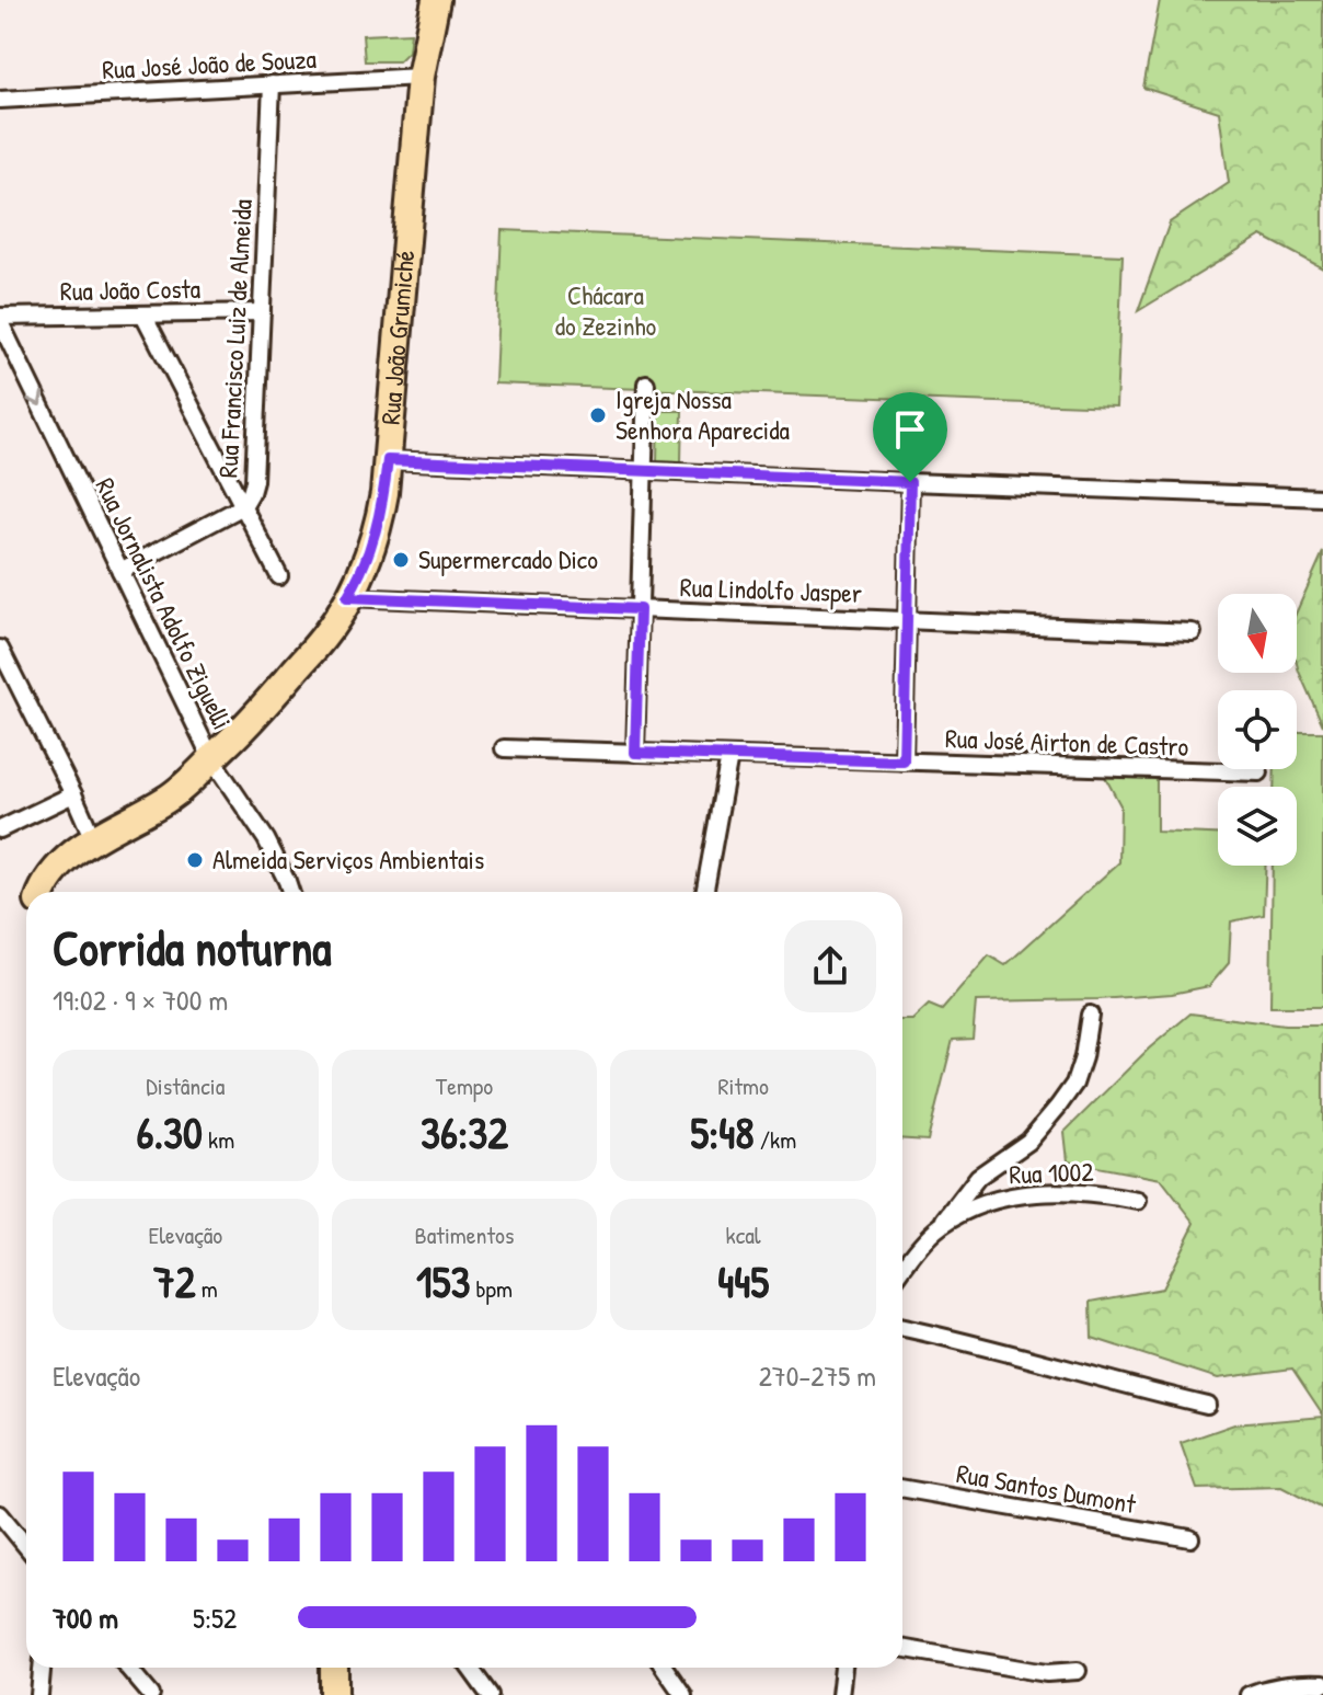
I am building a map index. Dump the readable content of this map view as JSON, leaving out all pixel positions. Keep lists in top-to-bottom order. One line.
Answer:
{"streets":{"main road":["Rua João Grumiché"],"street":["Rua José João de Souza","Rua João Costa","Rua Francisco Luiz de Almeida","Rua Lindolfo Jasper","Rua Jornalista Adolfo Ziguelli","Rua José Airton de Castro","Rua 1002","Rua Santos Dumont"]},"crossings":[["Rua José João de Souza","Rua João Grumiché"],["Rua José João de Souza","Rua Francisco Luiz de Almeida"],["Rua João Costa","Rua Francisco Luiz de Almeida"],["Rua João Costa","Rua Jornalista Adolfo Ziguelli"],["Rua João Grumiché","Rua Lindolfo Jasper"],["Rua João Grumiché","Rua Jornalista Adolfo Ziguelli"],["Rua Francisco Luiz de Almeida","Rua Jornalista Adolfo Ziguelli"]],"parks":["Chácara do Zezinho"],"places":["Igreja Nossa Senhora Aparecida","Supermercado Dico","Almeida Serviços Ambientais"],"north":"bottom","page":{"heading":["Corrida noturna","19:02 · 9 × 700 m"],"stats":[["Distância","6.30 km"],["Tempo","36:32"],["Ritmo","5:48 /km"],["Elevação","72 m"],["Batimentos","153 bpm"],["kcal","445"]],"chart":["Elevação","270–275 m"],"list":[{"name":"700 m","note":"5:52"}]}}
